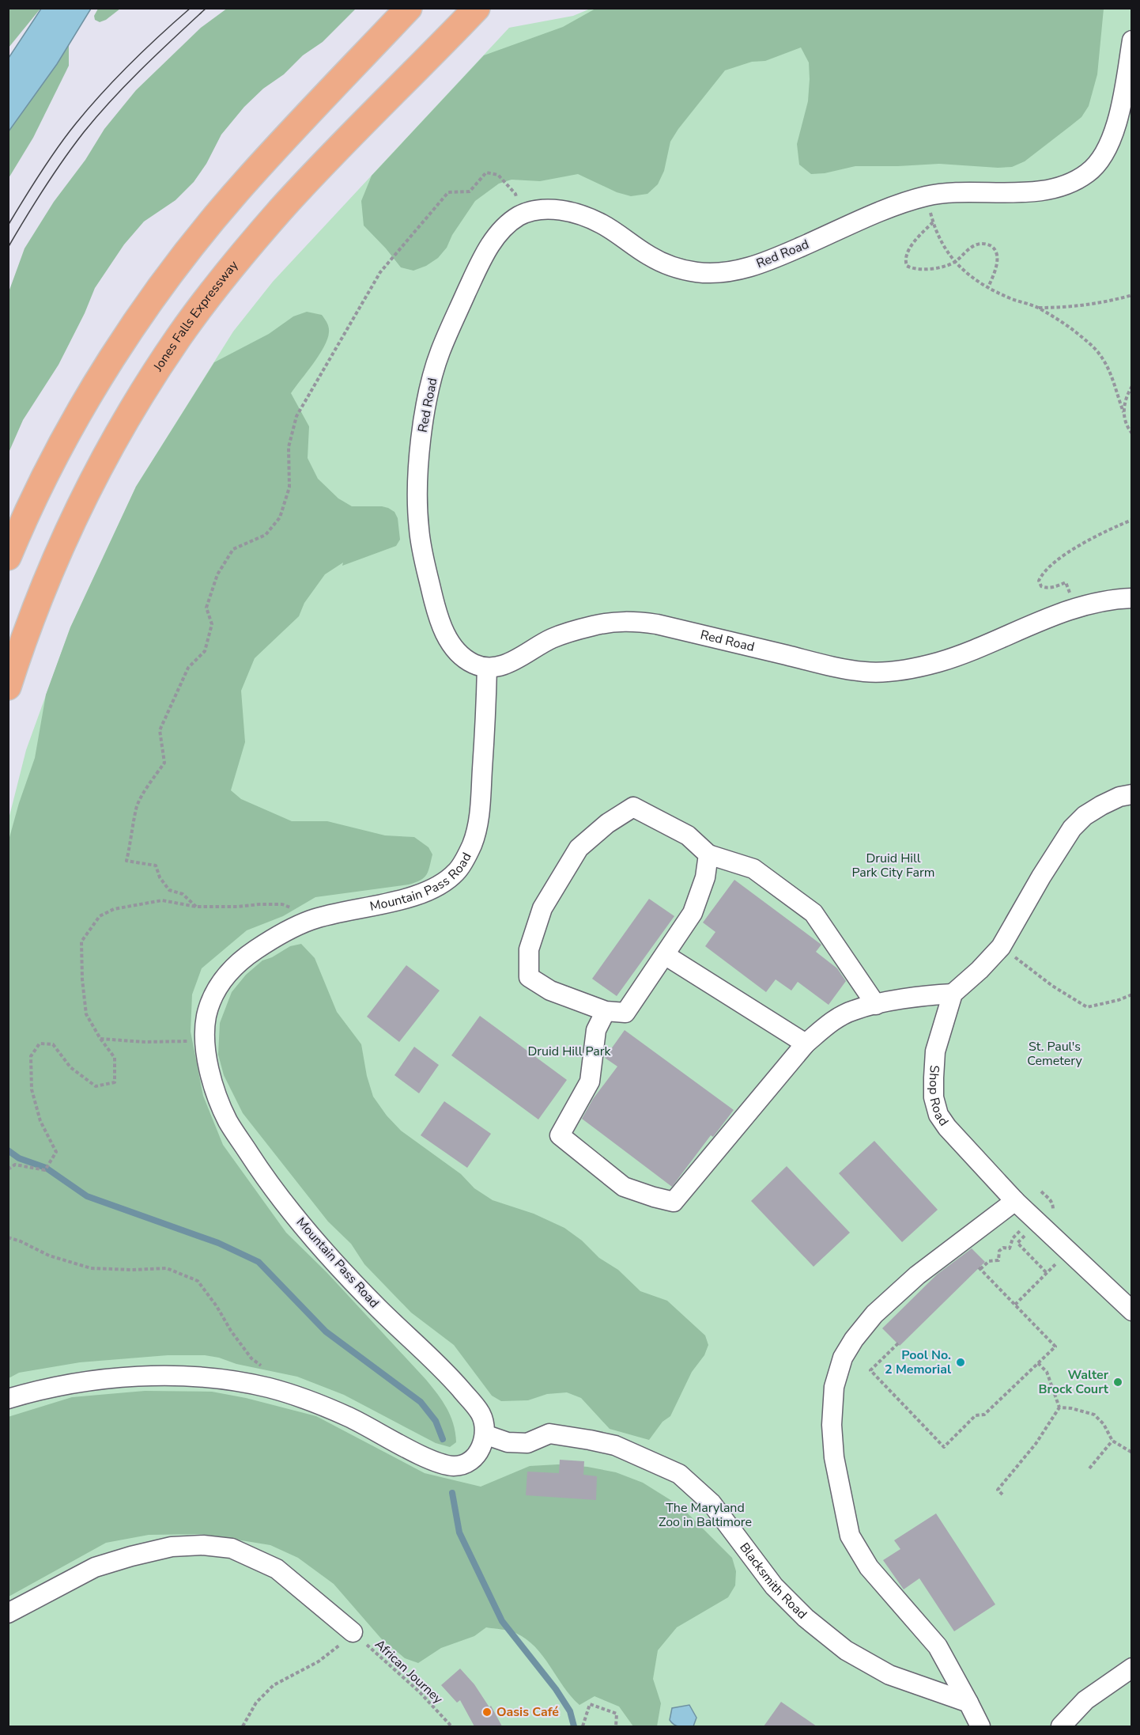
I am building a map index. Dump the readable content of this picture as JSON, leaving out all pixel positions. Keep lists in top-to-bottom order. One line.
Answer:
{"streets":{"highway":["Jones Falls Expressway"],"lane":["Red Road","Mountain Pass Road","Shop Road","Blacksmith Road"],"path":["African Journey"]},"crossings":[["Red Road","Mountain Pass Road"],["Mountain Pass Road","Blacksmith Road"]],"parks":["Druid Hill Park City Farm","St. Paul's Cemetery","Druid Hill Park","The Maryland Zoo in Baltimore"],"places":["Pool No. 2 Memorial","Walter Brock Court","Oasis Café"]}
